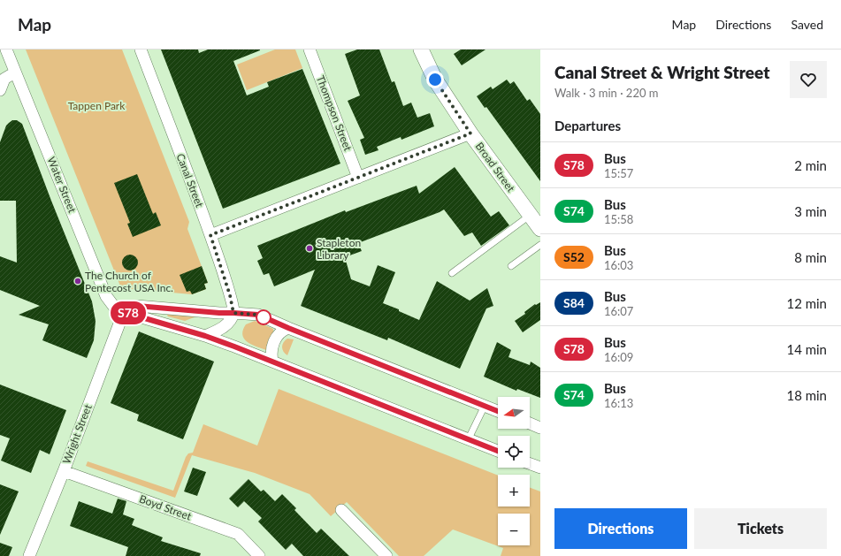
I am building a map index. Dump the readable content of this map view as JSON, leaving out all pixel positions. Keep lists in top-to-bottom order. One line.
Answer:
{"streets":{"street":["Thompson Street","Broad Street","Canal Street","Water Street","Wright Street","Boyd Street"]},"crossings":[["Water Street","Wright Street"],["Wright Street","Boyd Street"]],"parks":["Tappen Park"],"places":["Stapleton Library","The Church of Pentecost USA Inc."],"lines":["bus line S78"],"north":"left","page":{"header":"Map","nav":["Map","Directions","Saved"],"on_map":"S78","heading":[["Canal Street & Wright Street","Walk · 3 min · 220 m"],"Departures"],"list":[{"mark":"S78","name":"Bus","note":"15:57","value":"2 min"},{"mark":"S74","name":"Bus","note":"15:58","value":"3 min"},{"mark":"S52","name":"Bus","note":"16:03","value":"8 min"},{"mark":"S84","name":"Bus","note":"16:07","value":"12 min"},{"mark":"S78","name":"Bus","note":"16:09","value":"14 min"},{"mark":"S74","name":"Bus","note":"16:13","value":"18 min"}],"map_buttons":["+","−"],"buttons":["Directions","Tickets"]}}
